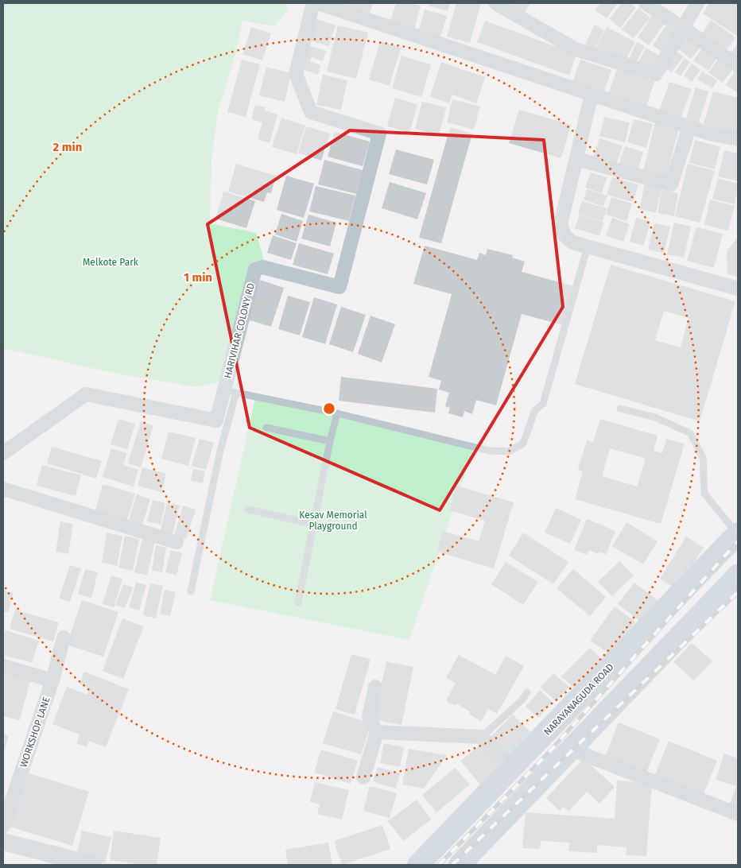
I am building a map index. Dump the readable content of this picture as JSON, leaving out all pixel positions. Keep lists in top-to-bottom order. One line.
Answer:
{"streets":{"main road":["NARAYANAGUDA ROAD"],"street":["HARIVIHAR COLONY RD","WORKSHOP LANE"]},"parks":["Melkote Park","Kesav Memorial Playground"],"rings":["2 min","1 min"]}
